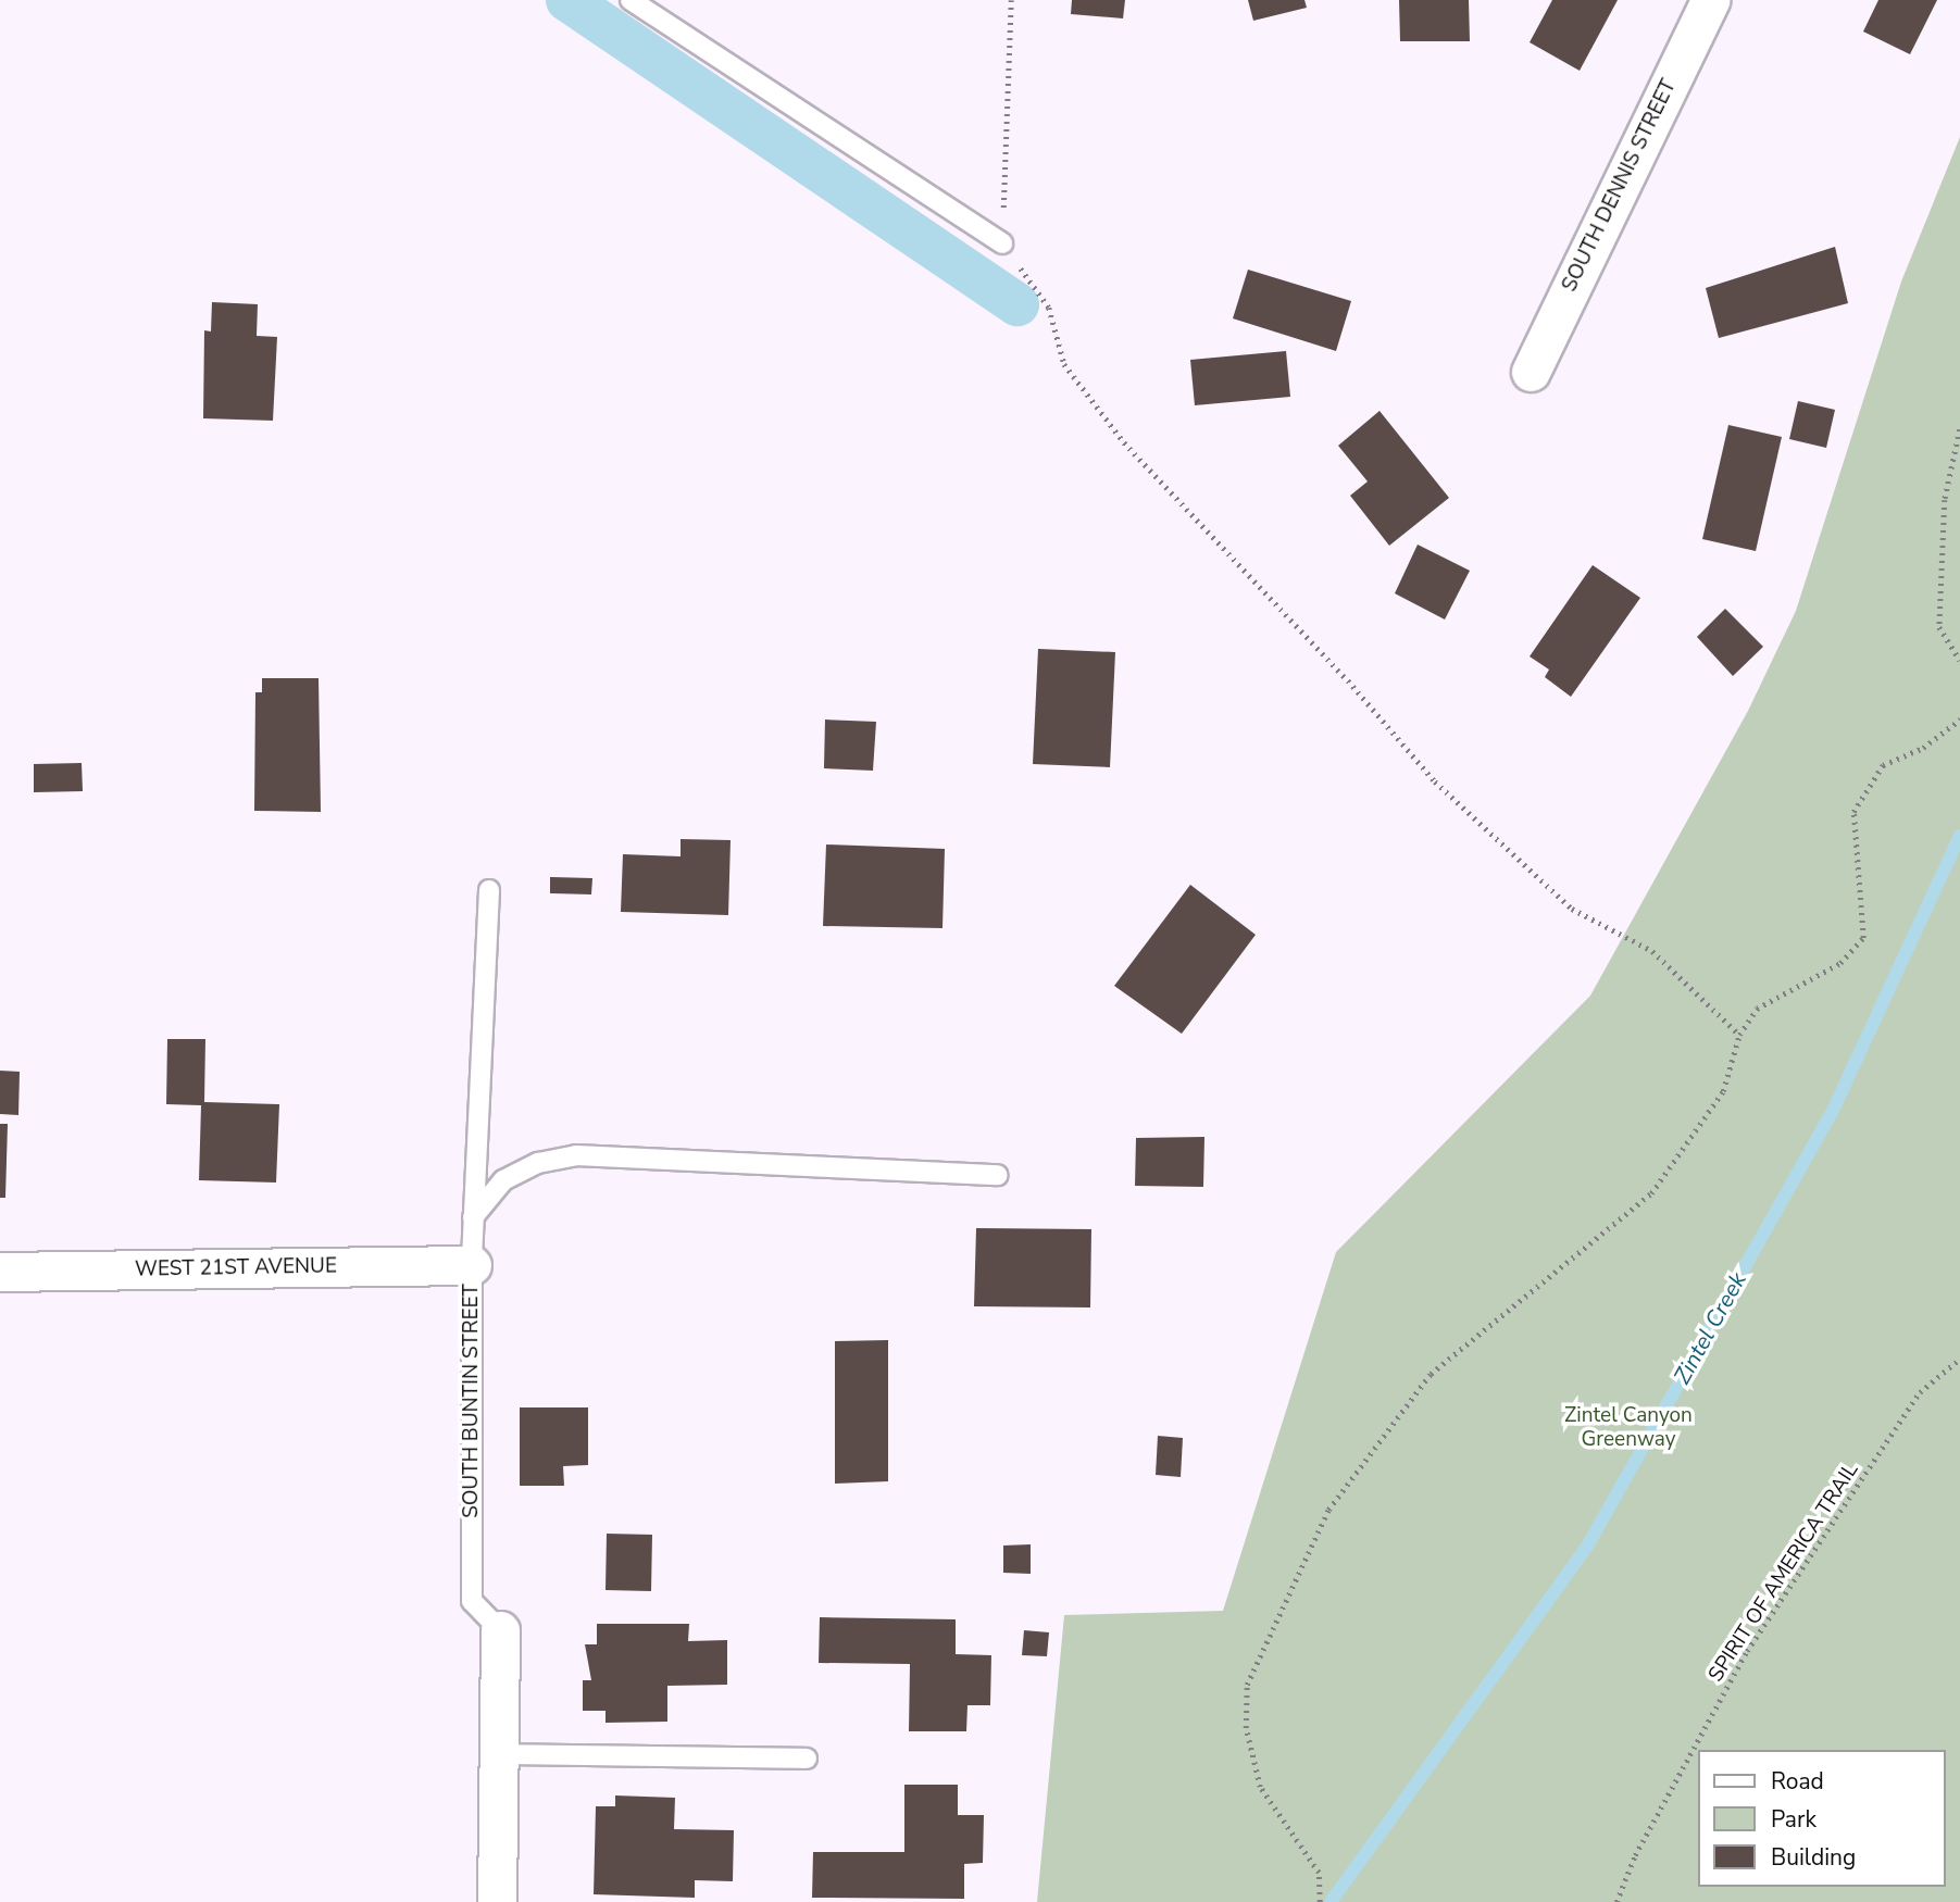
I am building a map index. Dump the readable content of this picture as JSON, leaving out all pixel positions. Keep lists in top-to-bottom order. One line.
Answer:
{"streets":{"street":["SOUTH DENNIS STREET","WEST 21ST AVENUE","SOUTH BUNTIN STREET"],"path":["SPIRIT OF AMERICA TRAIL"]},"crossings":[["WEST 21ST AVENUE","SOUTH BUNTIN STREET"]],"water":["Zintel Creek"],"parks":["Zintel Canyon Greenway"],"legend":["Road","Park","Building"]}
